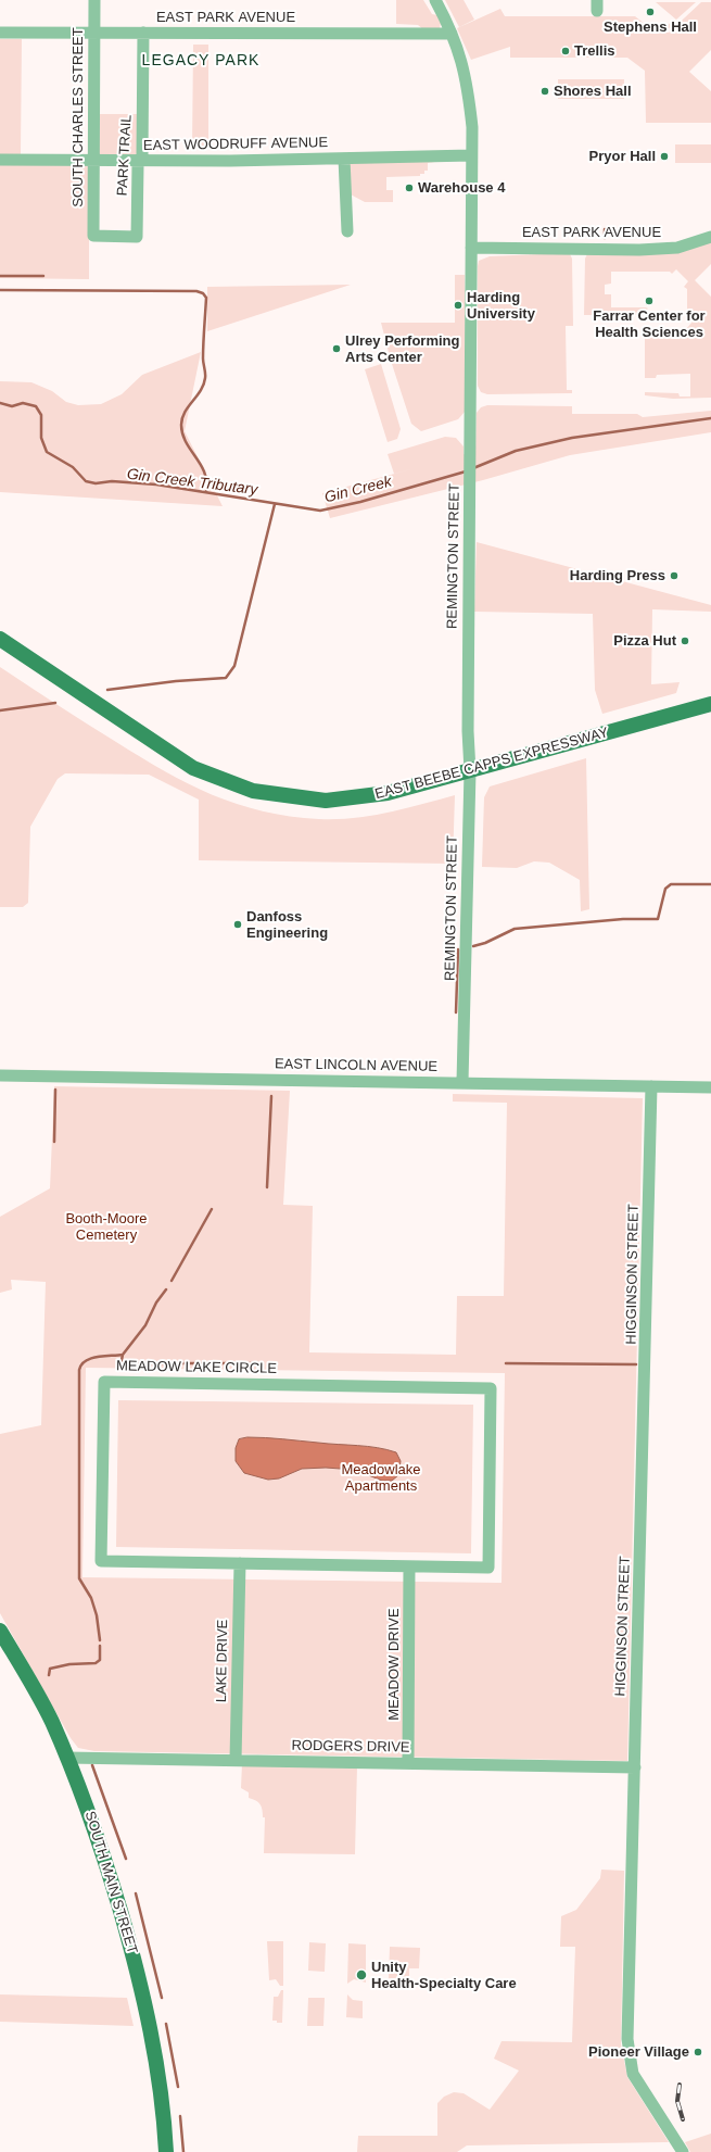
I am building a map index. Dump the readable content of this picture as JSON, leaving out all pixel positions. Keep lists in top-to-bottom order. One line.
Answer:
{"streets":{"main road":["EAST BEEBE CAPPS EXPRESSWAY","SOUTH MAIN STREET"],"street":["EAST PARK AVENUE","SOUTH CHARLES STREET","EAST WOODRUFF AVENUE","PARK TRAIL","REMINGTON STREET","EAST LINCOLN AVENUE","HIGGINSON STREET","MEADOW LAKE CIRCLE","LAKE DRIVE","MEADOW DRIVE","RODGERS DRIVE"]},"crossings":[["EAST PARK AVENUE","SOUTH CHARLES STREET"],["EAST PARK AVENUE","PARK TRAIL"],["EAST PARK AVENUE","REMINGTON STREET"],["SOUTH CHARLES STREET","EAST WOODRUFF AVENUE"],["SOUTH CHARLES STREET","PARK TRAIL"],["EAST WOODRUFF AVENUE","PARK TRAIL"],["EAST WOODRUFF AVENUE","REMINGTON STREET"],["REMINGTON STREET","EAST BEEBE CAPPS EXPRESSWAY"],["REMINGTON STREET","EAST LINCOLN AVENUE"],["EAST LINCOLN AVENUE","HIGGINSON STREET"],["HIGGINSON STREET","RODGERS DRIVE"],["MEADOW LAKE CIRCLE","LAKE DRIVE"],["MEADOW LAKE CIRCLE","MEADOW DRIVE"],["LAKE DRIVE","RODGERS DRIVE"],["MEADOW DRIVE","RODGERS DRIVE"],["RODGERS DRIVE","SOUTH MAIN STREET"]],"districts":["LEGACY PARK"],"water":["Gin Creek Tributary","Gin Creek"],"parks":["Booth-Moore Cemetery","Meadowlake Apartments"],"places":["Stephens Hall","Trellis","Shores Hall","Pryor Hall","Warehouse 4","Farrar Center for Health Sciences","Harding University","Ulrey Performing Arts Center","Harding Press","Pizza Hut","Danfoss Engineering","Unity Health-Specialty Care","Pioneer Village"]}
